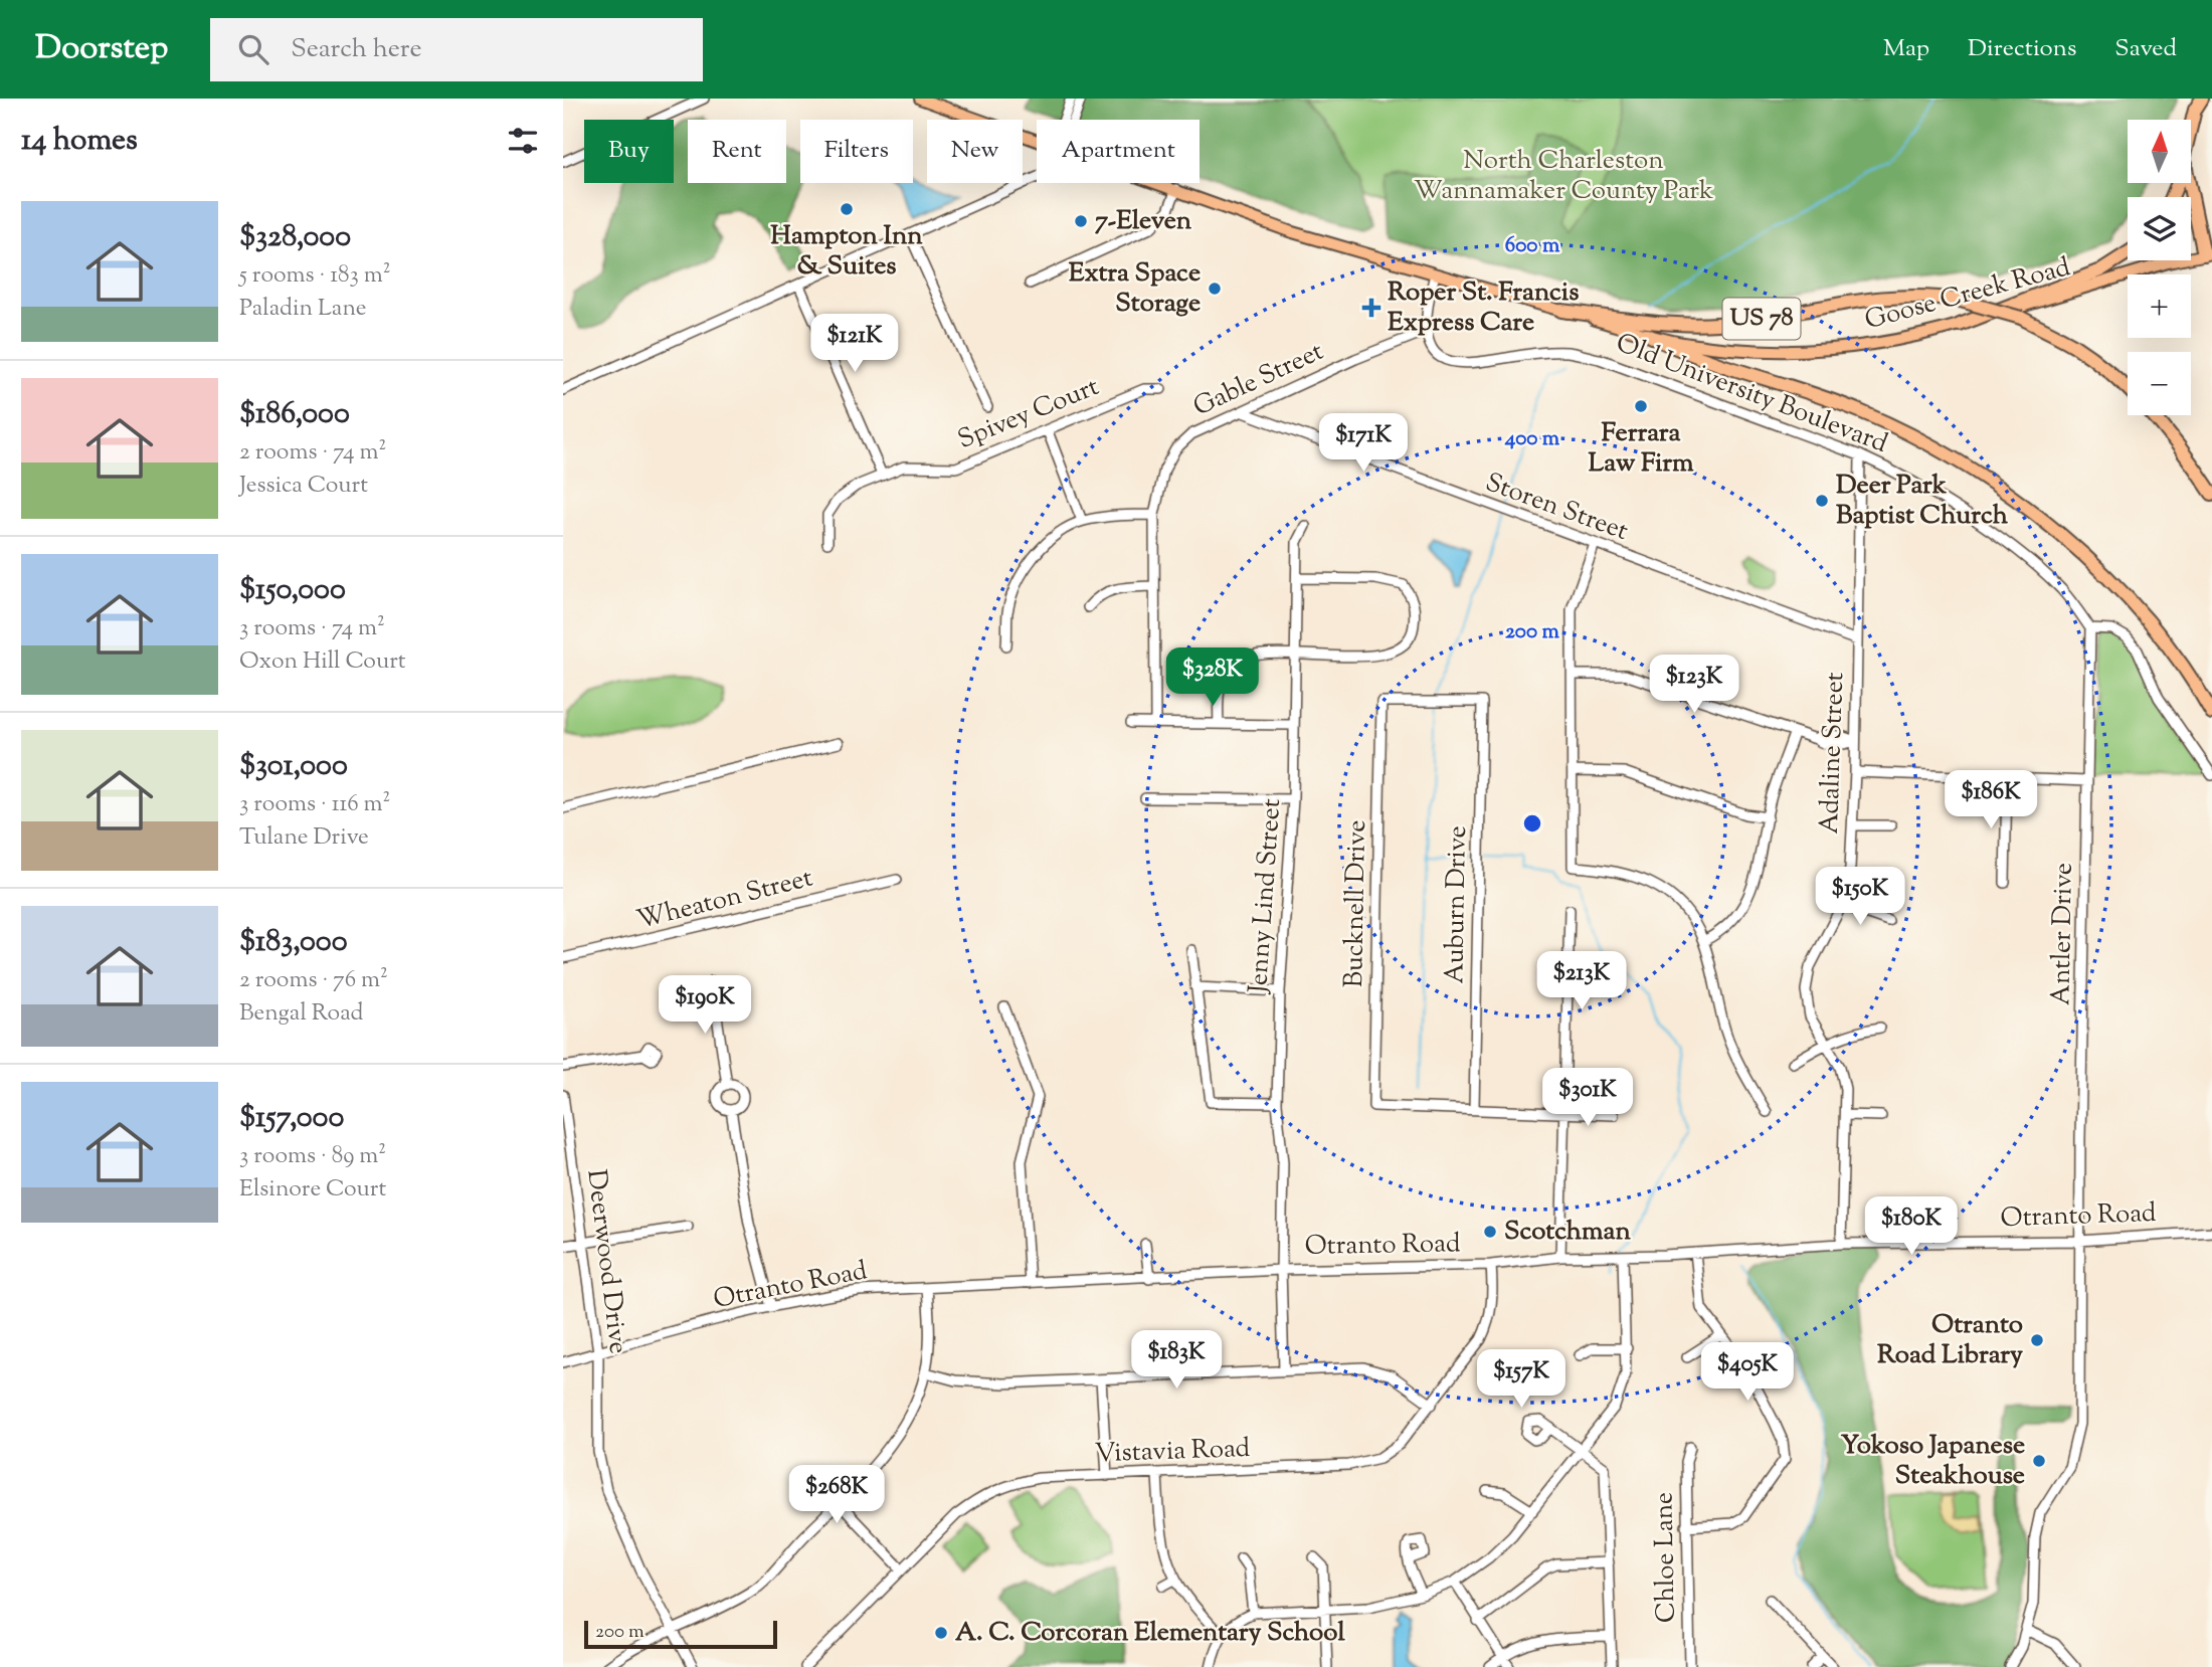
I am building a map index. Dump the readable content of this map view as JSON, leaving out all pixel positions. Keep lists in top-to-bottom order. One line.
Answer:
{"streets":{"highway":["US 78"],"main road":["Goose Creek Road"],"street":["Gable Street","Old University Boulevard","Spivey Court","Storen Street","Adaline Street","Jenny Lind Street","Wheaton Street","Bucknell Drive","Auburn Drive","Antler Drive","Otranto Road","Deerwood Drive","Vistavia Road","Chloe Lane"]},"crossings":[["Goose Creek Road","US 78"],["Gable Street","Old University Boulevard"],["Gable Street","Storen Street"],["Old University Boulevard","Adaline Street"],["Old University Boulevard","Antler Drive"],["Storen Street","Adaline Street"],["Adaline Street","Otranto Road"],["Jenny Lind Street","Otranto Road"],["Bucknell Drive","Auburn Drive"],["Antler Drive","Otranto Road"],["Otranto Road","Deerwood Drive"],["Otranto Road","Vistavia Road"]],"parks":["North Charleston Wannamaker County Park"],"places":{"other":["Hampton Inn & Suites","7-Eleven","Extra Space Storage","Ferrara Law Firm","Deer Park Baptist Church","Scotchman","Otranto Road Library","Yokoso Japanese Steakhouse","A. C. Corcoran Elementary School"],"health":["Roper St. Francis Express Care"]},"scale_bar":"200 m","north":"top","page":{"header":"Doorstep","search":"Search here","nav":["Map","Directions","Saved"],"heading":"14 homes","map_buttons":["+","−"],"chip":["Buy","Rent","Filters","New","Apartment"],"list":[{"name":"$328,000","note":"5 rooms · 183 m² · Paladin Lane"},{"name":"$186,000","note":"2 rooms · 74 m² · Jessica Court"},{"name":"$150,000","note":"3 rooms · 74 m² · Oxon Hill Court"},{"name":"$301,000","note":"3 rooms · 116 m² · Tulane Drive"},{"name":"$183,000","note":"2 rooms · 76 m² · Bengal Road"},{"name":"$157,000","note":"3 rooms · 89 m² · Elsinore Court"}],"price":["$121K","$171K","$328K","$123K","$186K","$150K","$213K","$190K","$301K","$180K","$183K","$405K","$157K","$268K"],"scale":"200 m"},"rings":["600 m","400 m","200 m"]}
